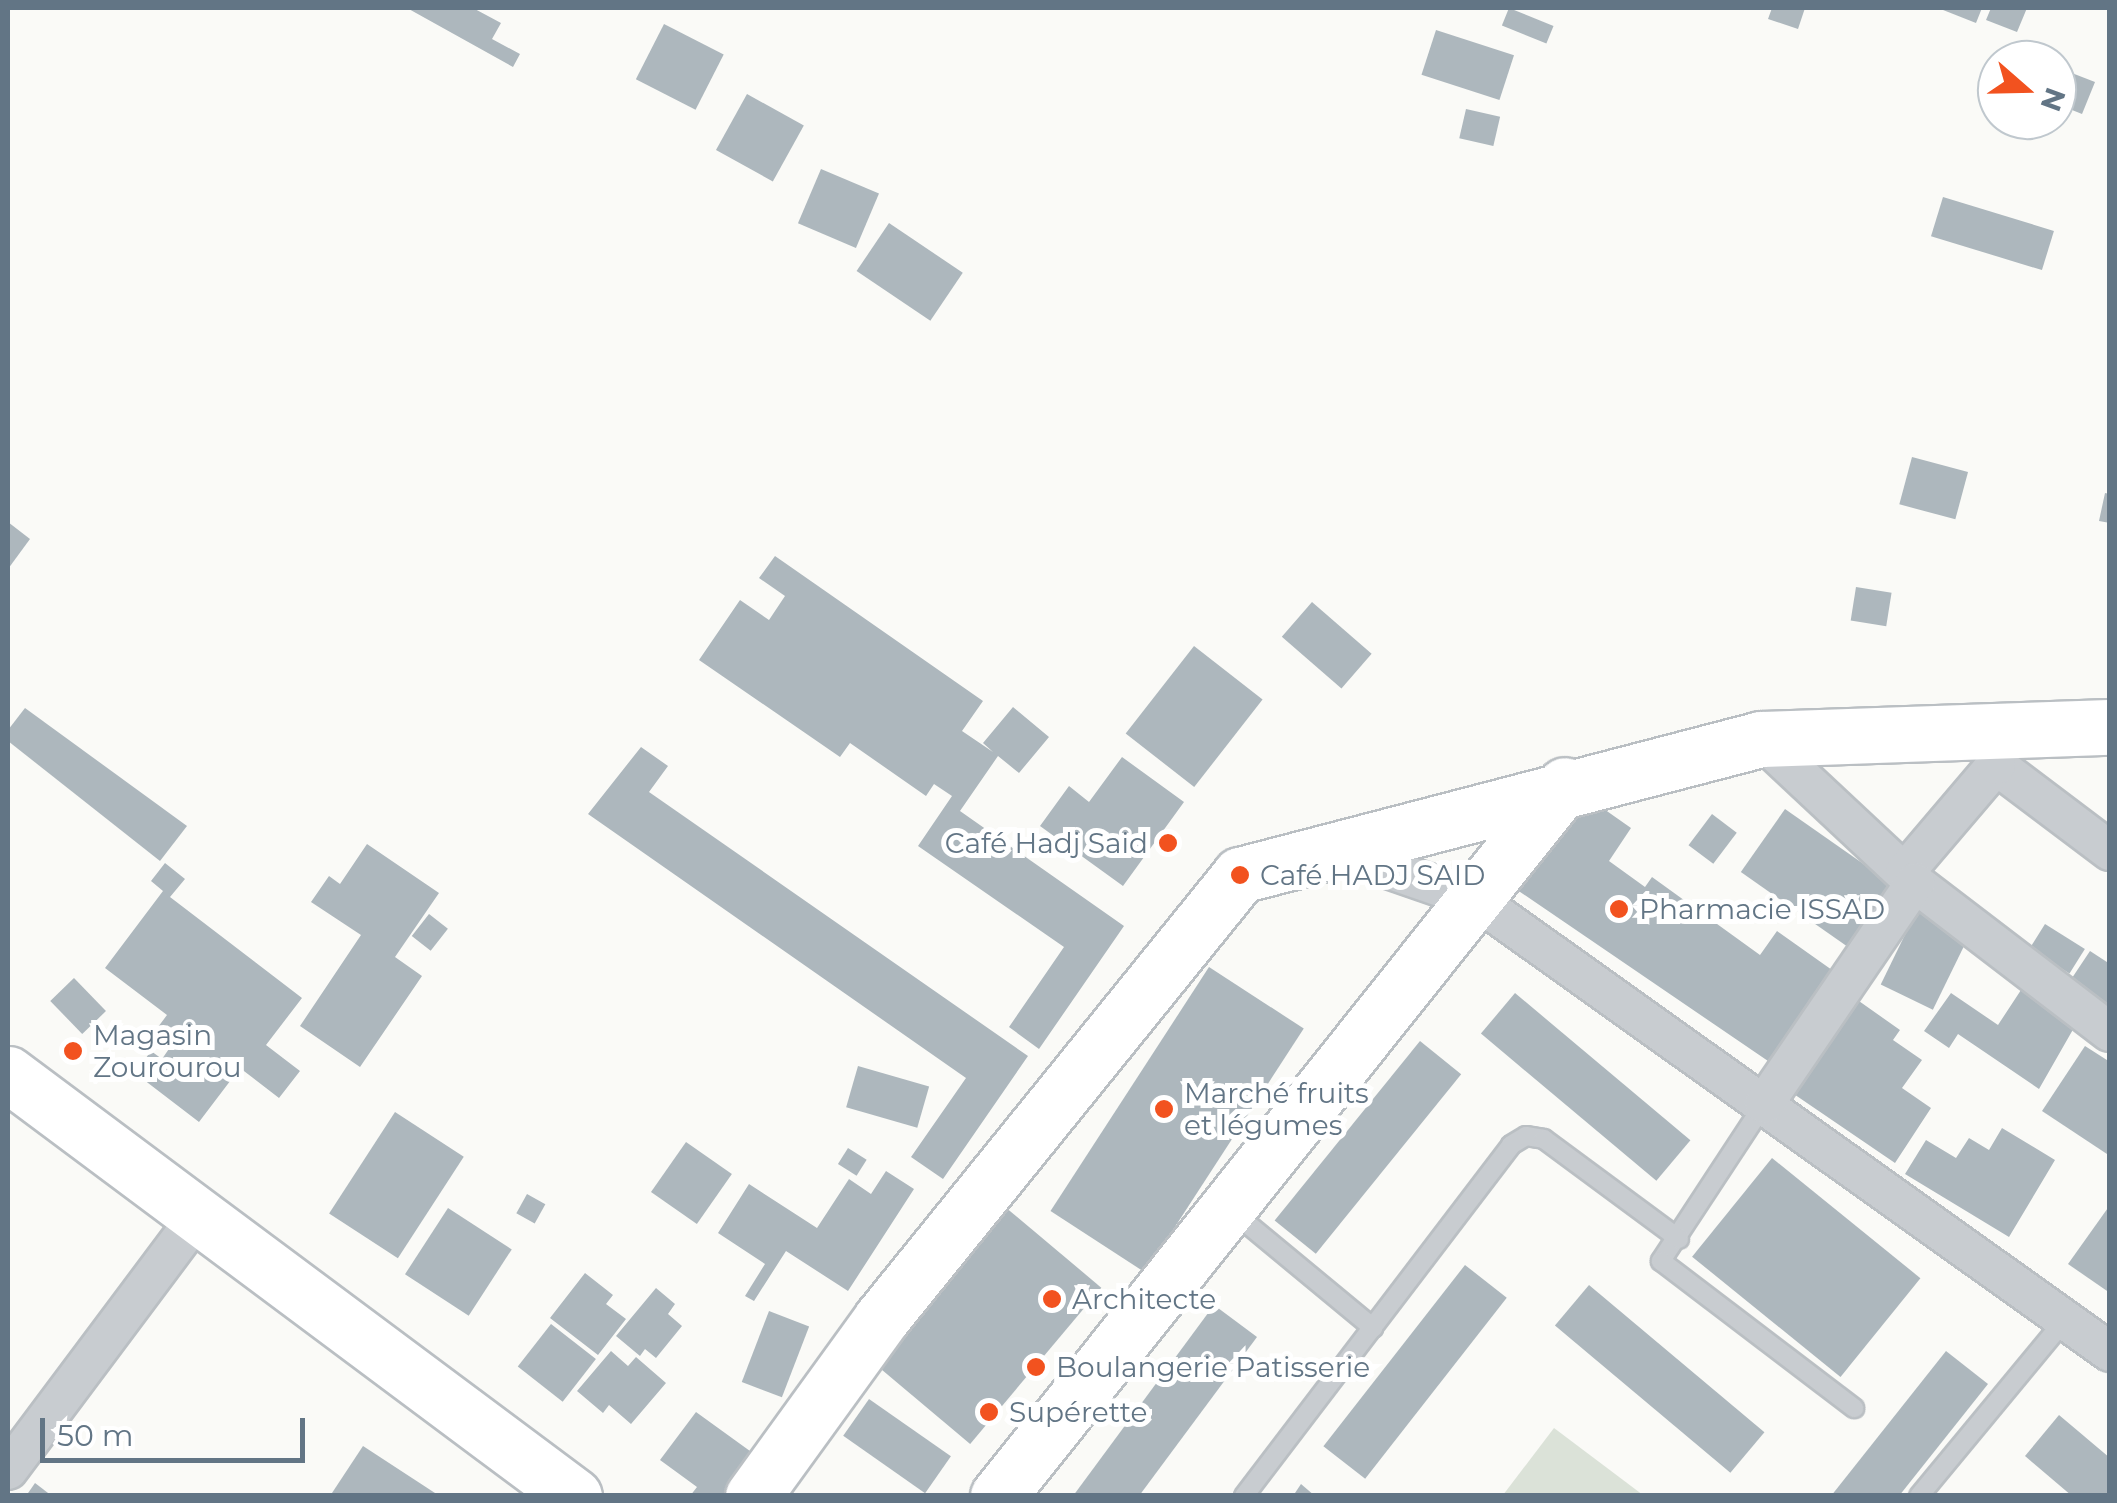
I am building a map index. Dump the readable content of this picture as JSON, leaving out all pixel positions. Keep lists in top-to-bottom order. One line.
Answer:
{"places":["Café Hadj Said","Café HADJ SAID","Pharmacie ISSAD","Magasin Zourourou","Marché fruits et légumes","Architecte","Boulangerie Patisserie","Supérette"],"scale_bar":"50 m","north":"right"}
